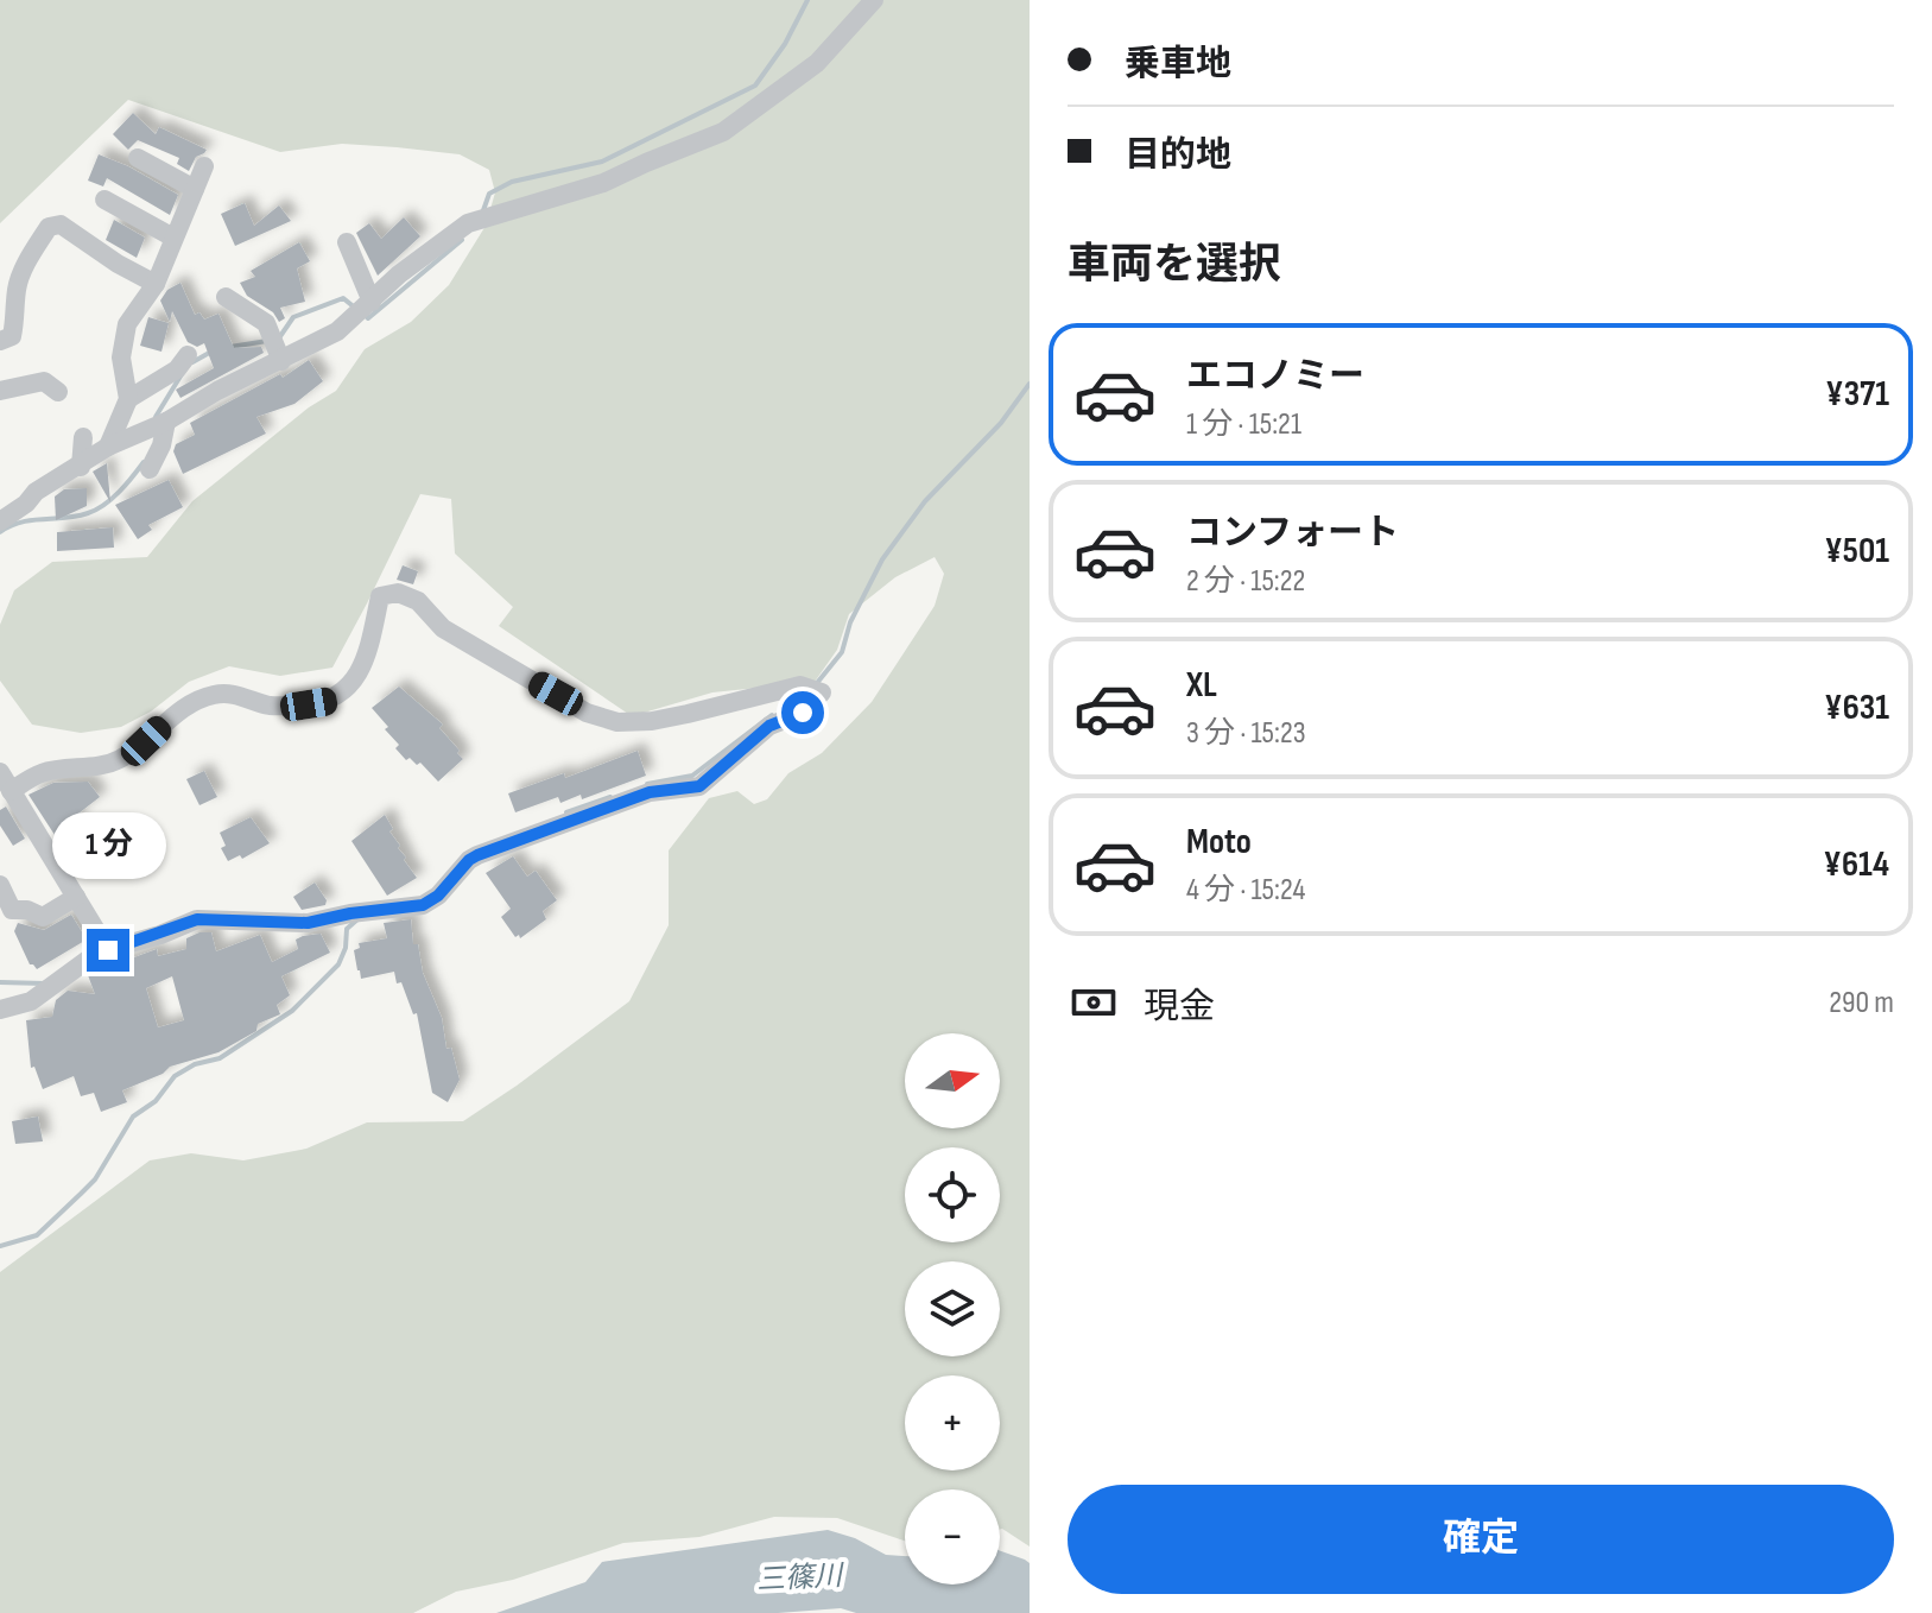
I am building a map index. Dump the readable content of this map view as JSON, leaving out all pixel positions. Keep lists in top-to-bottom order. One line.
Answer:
{"water":["三篠川"],"north":"right","page":{"banner":["乗車地","目的地"],"heading":"車両を選択","list":[{"name":"エコノミー","note":"1 分 · 15:21","value":"¥371"},{"name":"コンフォート","note":"2 分 · 15:22","value":"¥501"},{"name":"XL","note":"3 分 · 15:23","value":"¥631"},{"name":"Moto","note":"4 分 · 15:24","value":"¥614"}],"bubble":"1 分","pay":["現金","290 m"],"map_buttons":["+","−"],"buttons":"確定"}}
